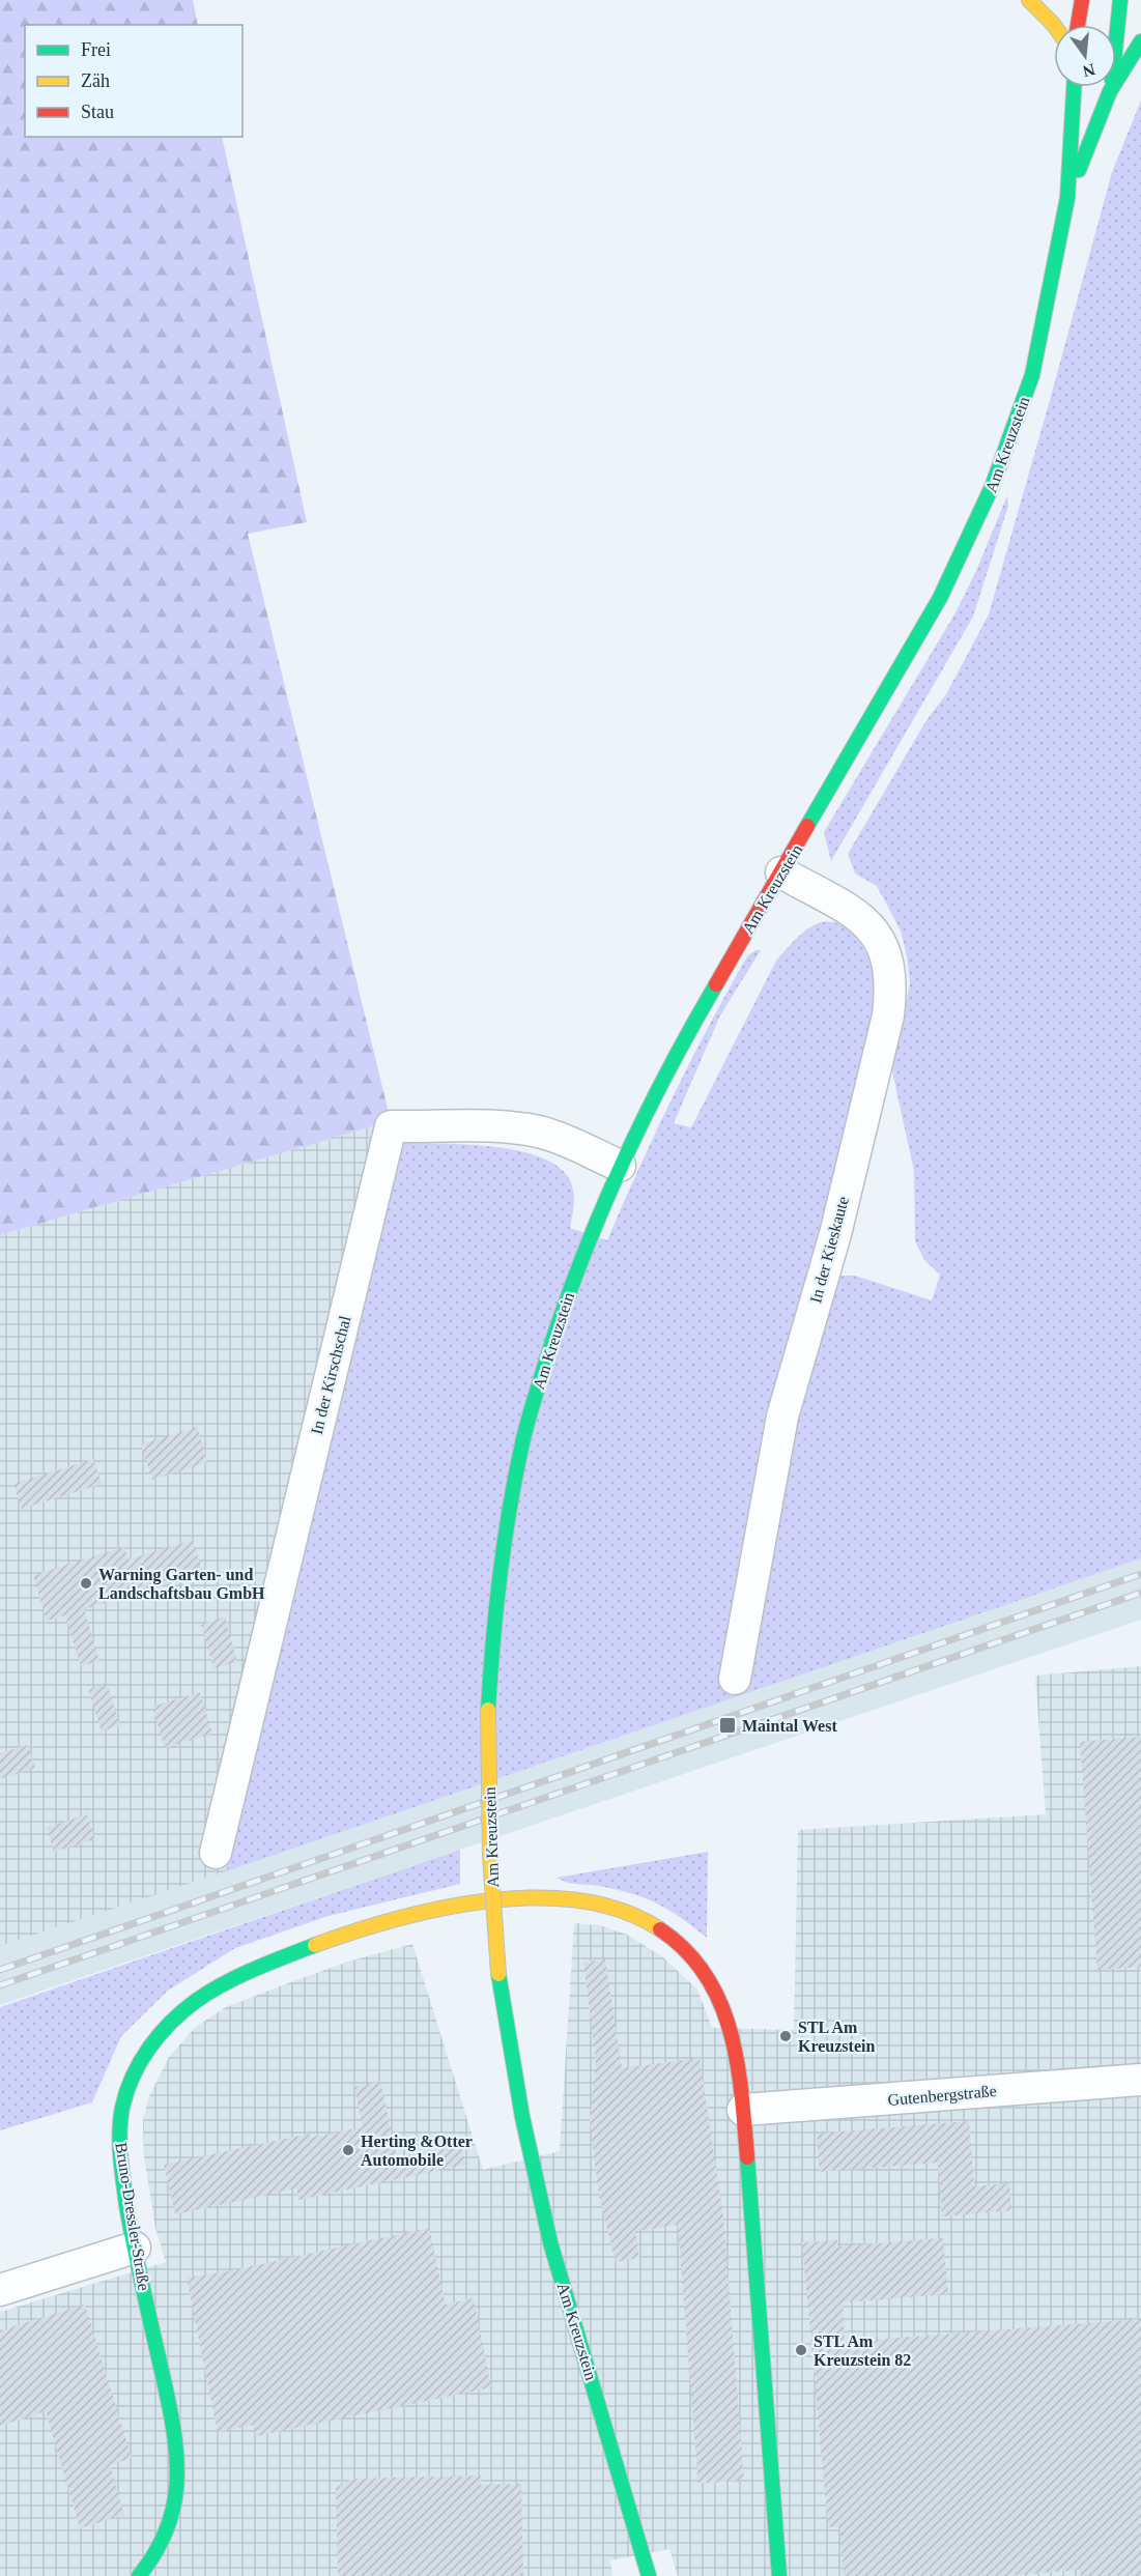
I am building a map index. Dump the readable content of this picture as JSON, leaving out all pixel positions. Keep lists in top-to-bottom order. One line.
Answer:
{"streets":{"main road":["Am Kreuzstein","Bruno-Dressler-Straße"],"street":["In der Kieskaute","In der Kirschschal","Gutenbergstraße"]},"crossings":[["Am Kreuzstein","In der Kieskaute"],["Am Kreuzstein","In der Kirschschal"],["Gutenbergstraße","Bruno-Dressler-Straße"]],"places":{"other":["Warning Garten- und Landschaftsbau GmbH","STL Am Kreuzstein","Herting &Otter Automobile","STL Am Kreuzstein 82"],"transit":["Maintal West"]},"legend":["Frei","Zäh","Stau"],"north":"bottom"}
